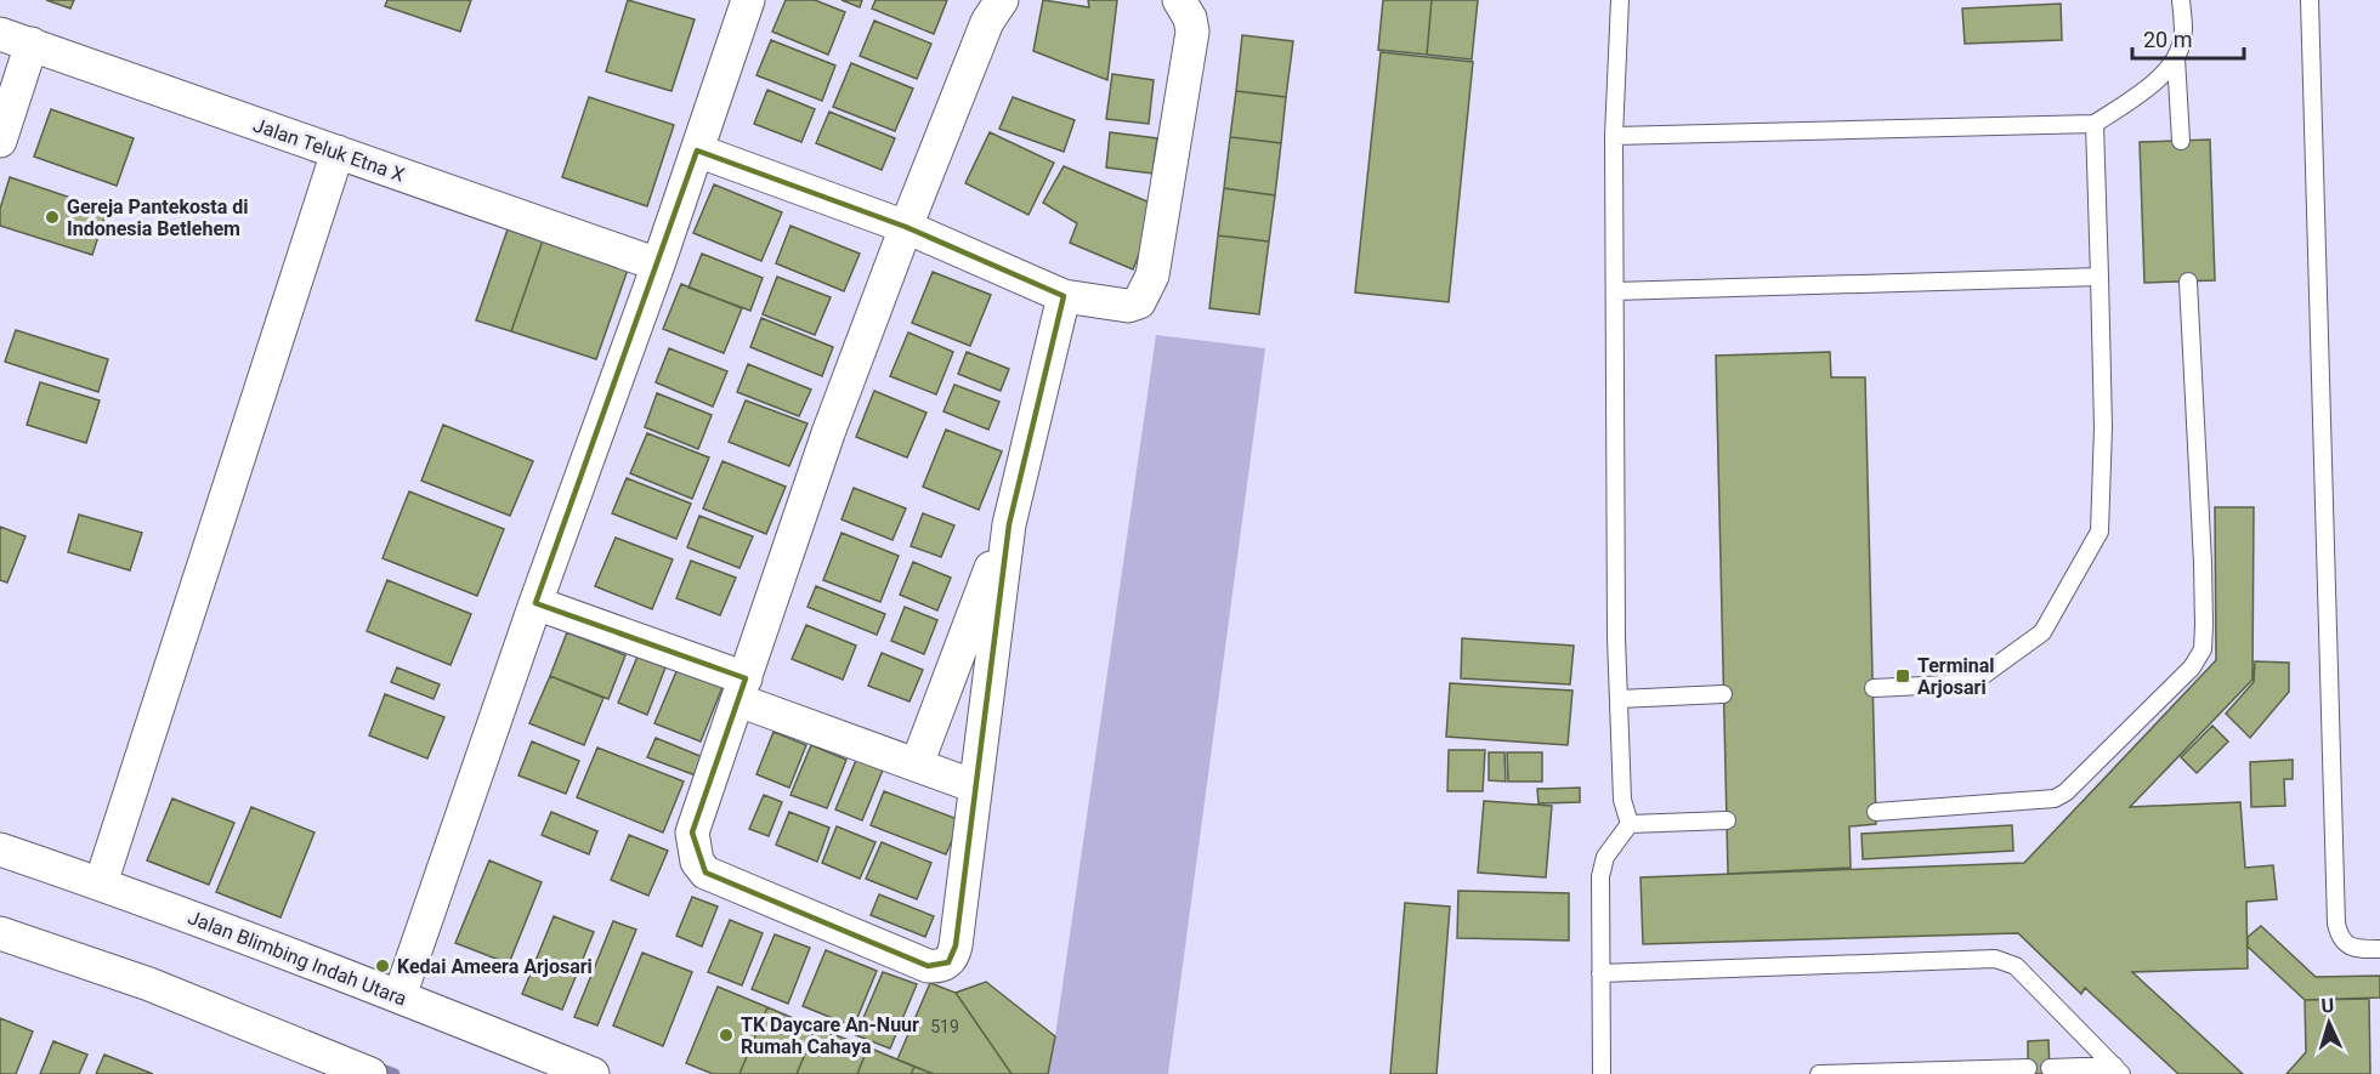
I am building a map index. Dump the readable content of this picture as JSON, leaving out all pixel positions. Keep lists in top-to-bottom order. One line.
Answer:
{"streets":{"street":["Jalan Teluk Etna X","Jalan Blimbing Indah Utara"]},"places":{"other":["Gereja Pantekosta di Indonesia Betlehem","Kedai Ameera Arjosari","TK Daycare An-Nuur Rumah Cahaya"],"transit":["Terminal Arjosari"]},"house_numbers":["519"],"scale_bar":"20 m","north":"top"}
